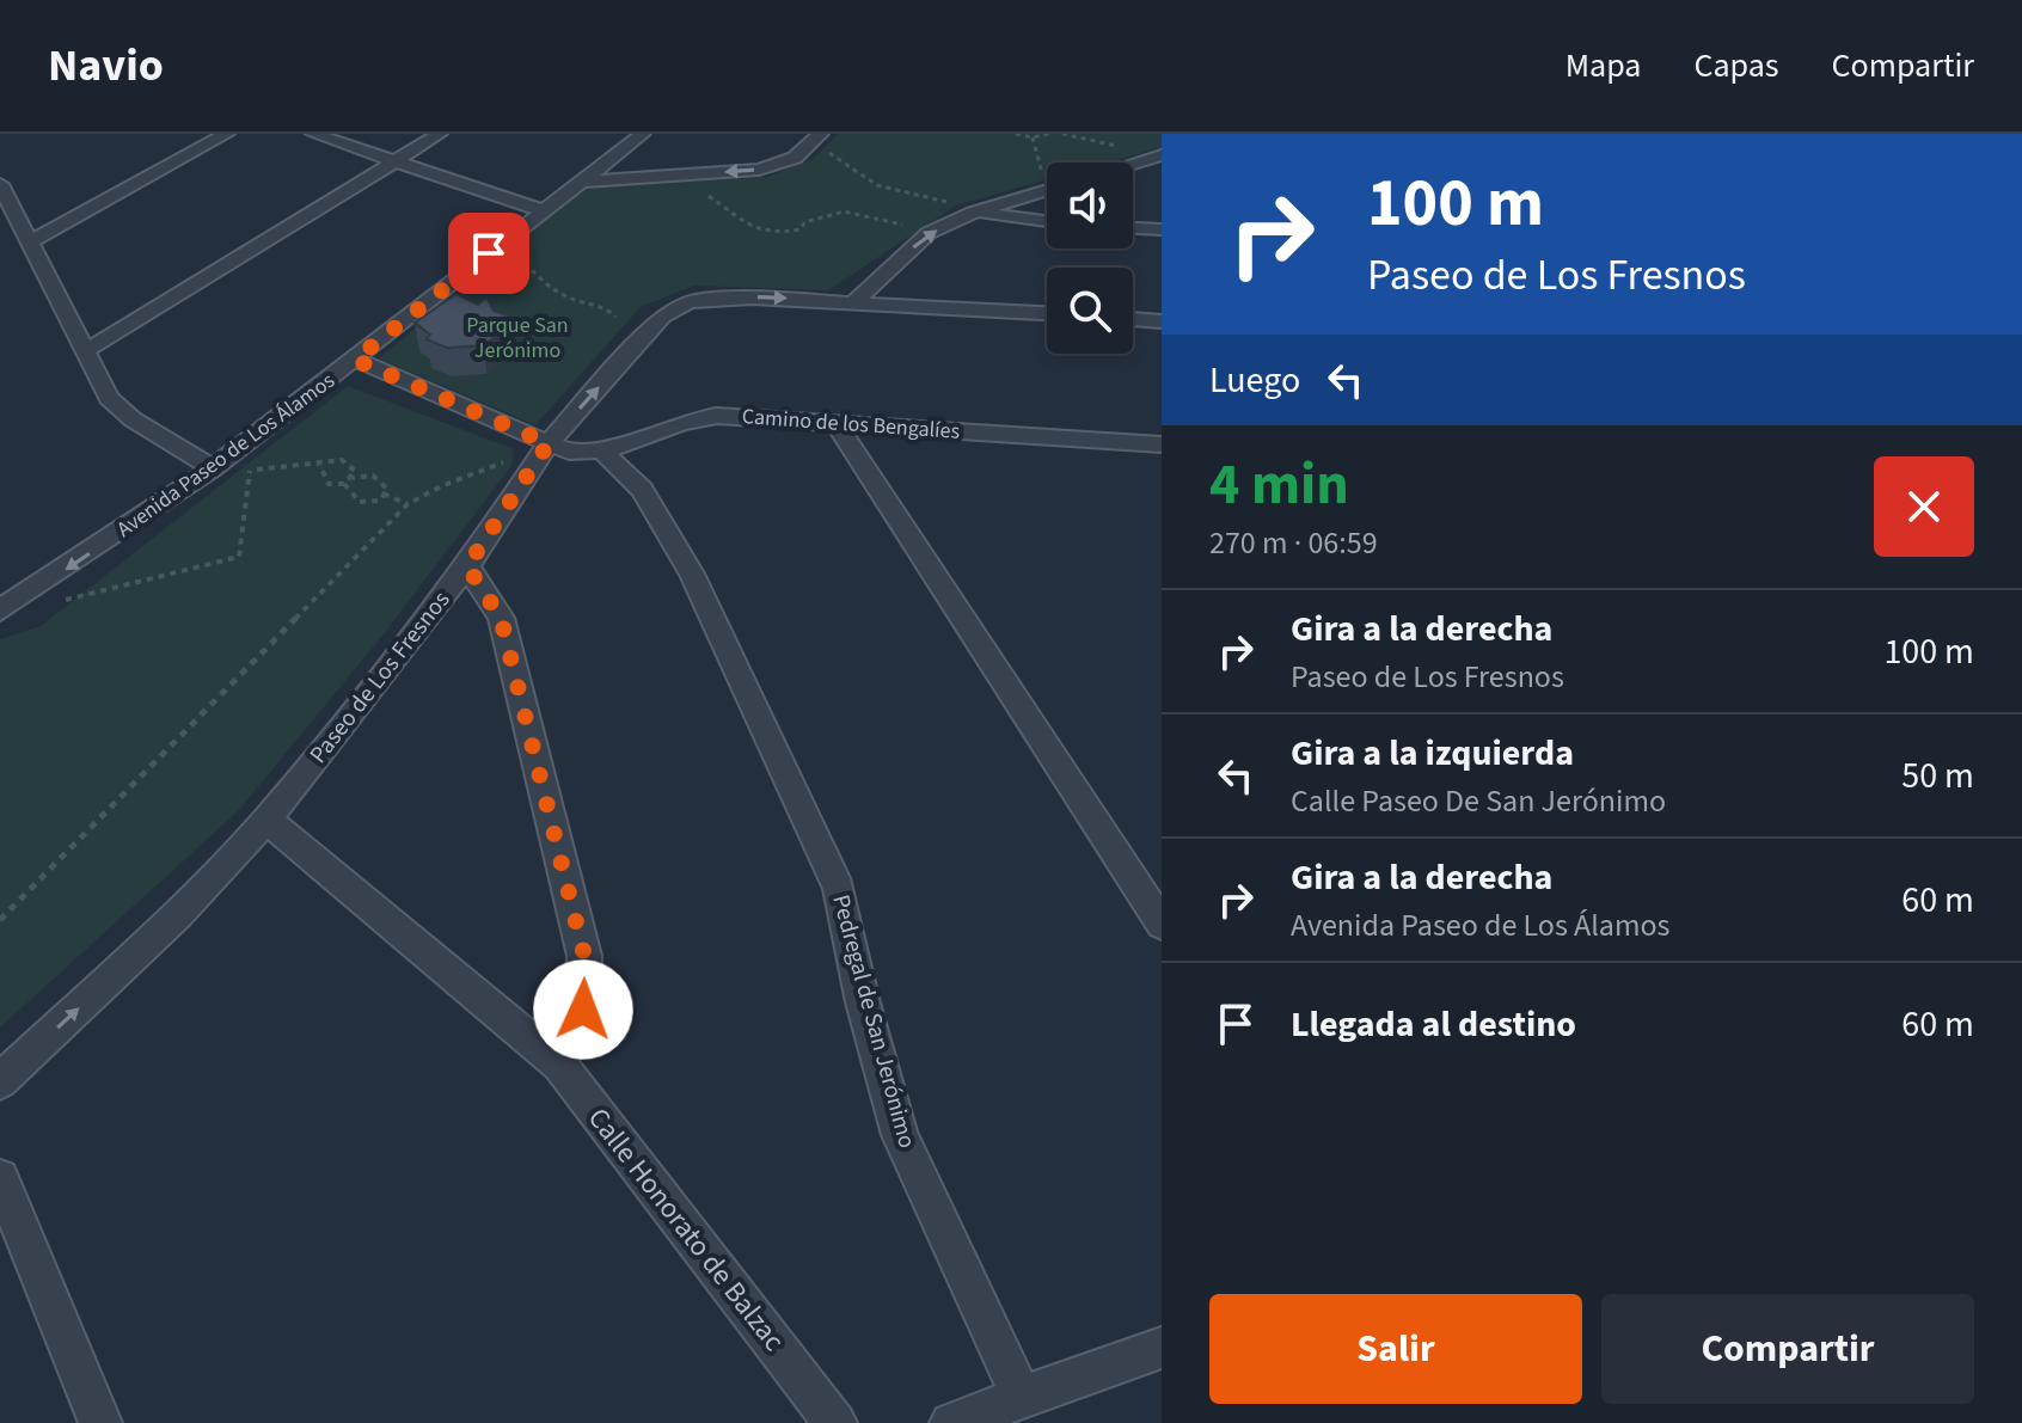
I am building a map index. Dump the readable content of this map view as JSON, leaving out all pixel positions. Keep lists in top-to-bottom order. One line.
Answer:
{"streets":{"street":["Camino de los Bengalíes","Avenida Paseo de Los Álamos","Paseo de Los Fresnos","Pedregal de San Jerónimo","Calle Honorato de Balzac"]},"crossings":[["Camino de los Bengalíes","Avenida Paseo de Los Álamos"],["Camino de los Bengalíes","Paseo de Los Fresnos"],["Camino de los Bengalíes","Pedregal de San Jerónimo"],["Paseo de Los Fresnos","Calle Honorato de Balzac"]],"one_way":["Paseo de Los Fresnos"],"parks":["Parque San Jerónimo"],"page":{"header":"Navio","nav":["Mapa","Capas","Compartir"],"turn":["100 m","Paseo de Los Fresnos"],"then":"Luego","heading":["4 min","270 m · 06:59"],"list":[{"name":"Gira a la derecha","note":"Paseo de Los Fresnos","value":"100 m"},{"name":"Gira a la izquierda","note":"Calle Paseo De San Jerónimo","value":"50 m"},{"name":"Gira a la derecha","note":"Avenida Paseo de Los Álamos","value":"60 m"},{"name":"Llegada al destino","value":"60 m"}],"buttons":["Salir","Compartir"]}}
